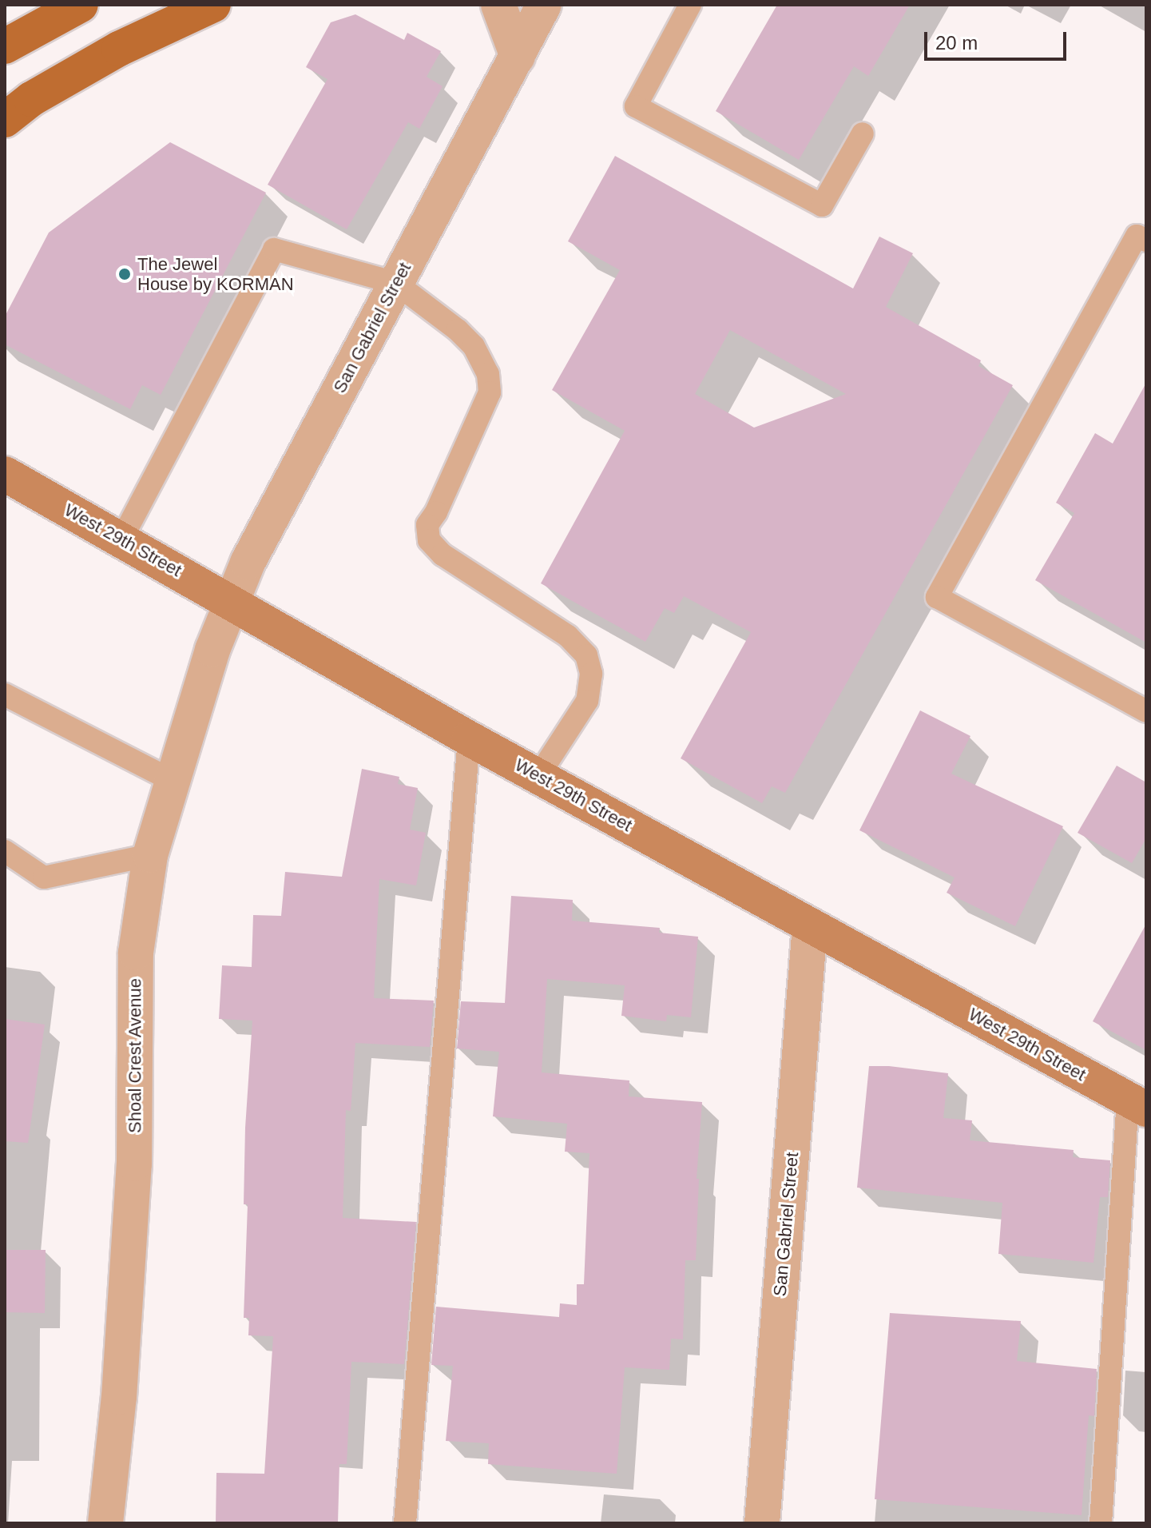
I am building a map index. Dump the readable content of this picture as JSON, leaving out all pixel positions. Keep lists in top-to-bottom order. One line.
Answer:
{"streets":{"street":["San Gabriel Street","West 29th Street","Shoal Crest Avenue"]},"crossings":[["San Gabriel Street","West 29th Street"],["San Gabriel Street","Shoal Crest Avenue"],["West 29th Street","Shoal Crest Avenue"]],"places":["The Jewel House by KORMAN"],"scale_bar":"20 m"}
